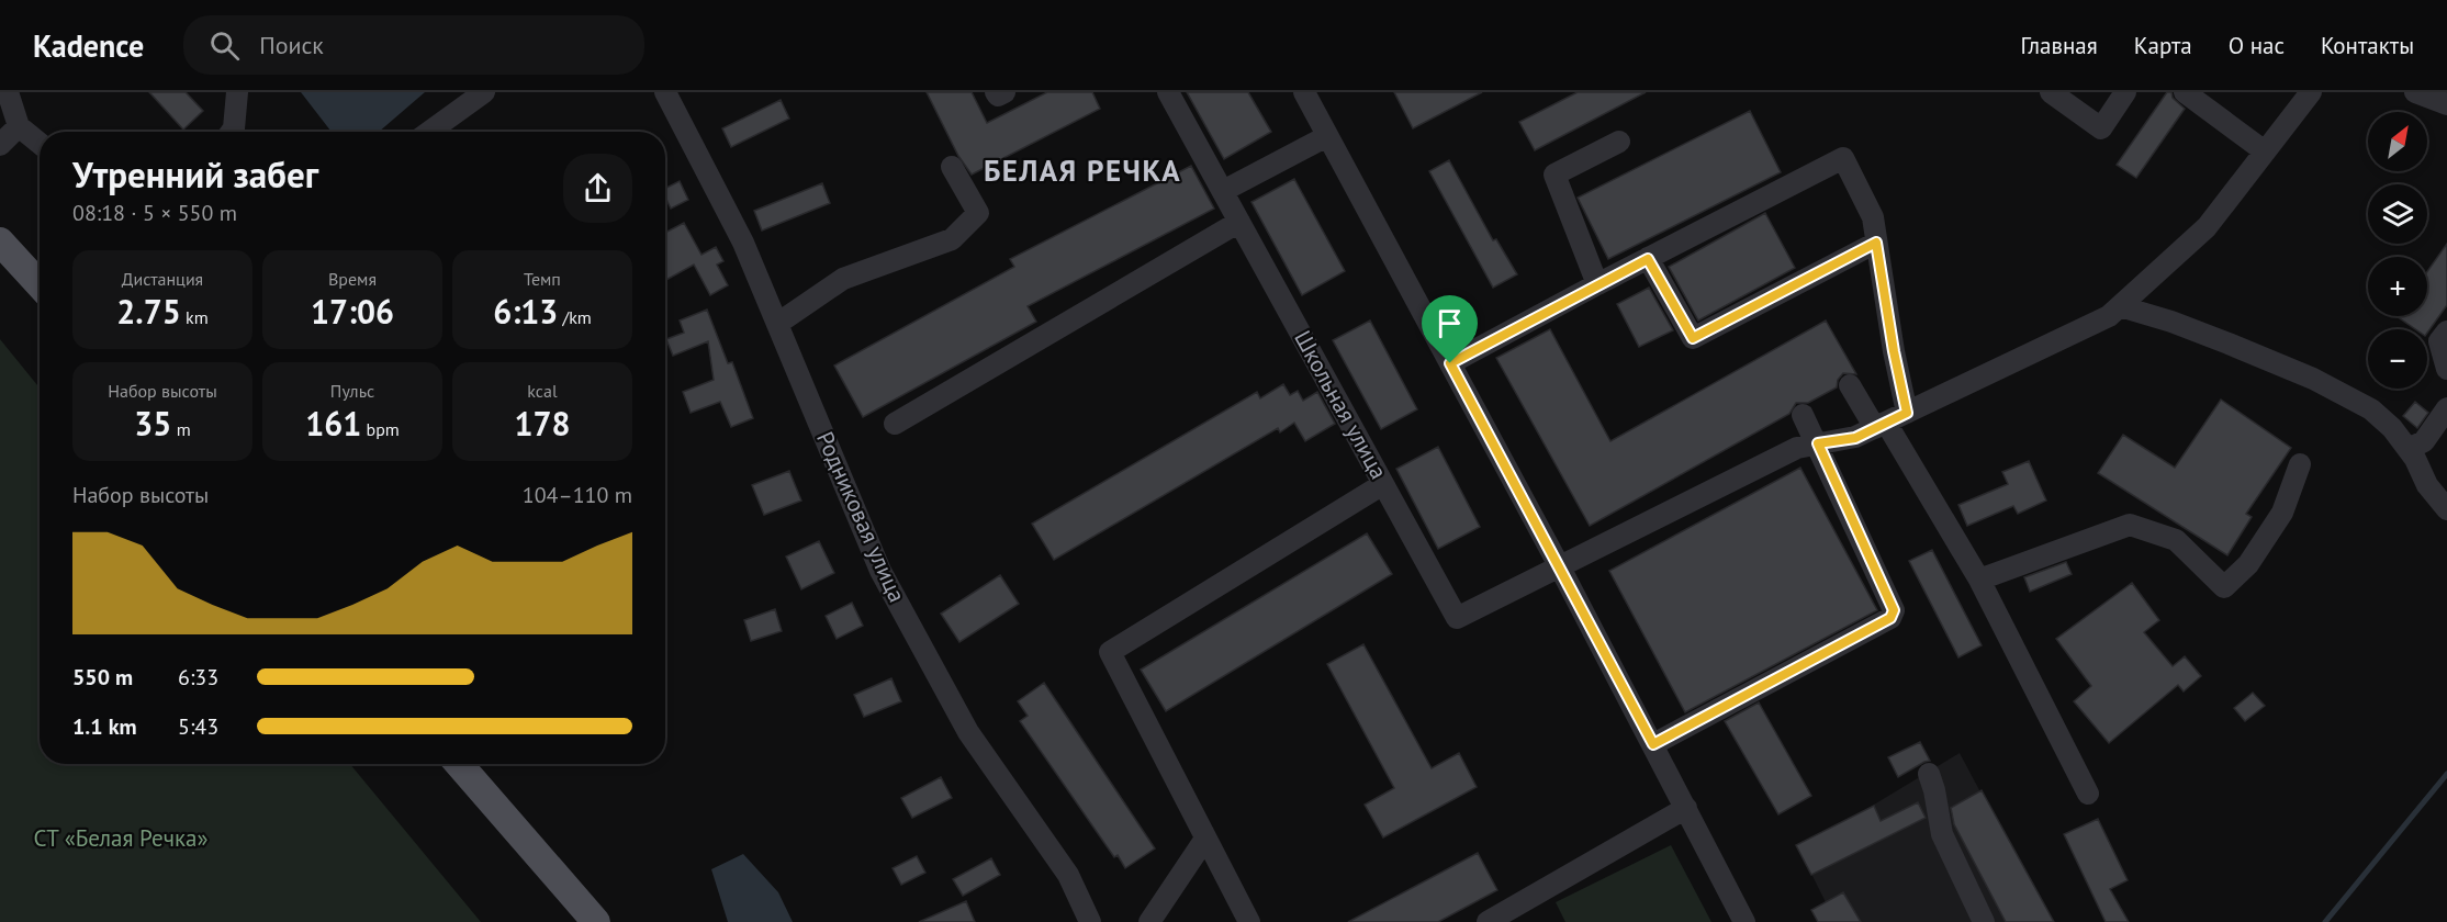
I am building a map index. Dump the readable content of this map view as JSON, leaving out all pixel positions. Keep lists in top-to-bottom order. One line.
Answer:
{"streets":{"street":["Школьная улица","Родниковая улица"]},"districts":["БЕЛАЯ РЕЧКА"],"parks":["СТ «Белая Речка»"],"north":"top right","page":{"header":"Kadence","search":"Поиск","nav":["Главная","Карта","О нас","Контакты"],"map_buttons":["+","−"],"heading":["Утренний забег","08:18 · 5 × 550 m"],"stats":[["Дистанция","2.75 km"],["Время","17:06"],["Темп","6:13 /km"],["Набор высоты","35 m"],["Пульс","161 bpm"],["kcal","178"]],"chart":["Набор высоты","104–110 m"],"list":[{"name":"550 m","note":"6:33"},{"name":"1.1 km","note":"5:43"}]}}
